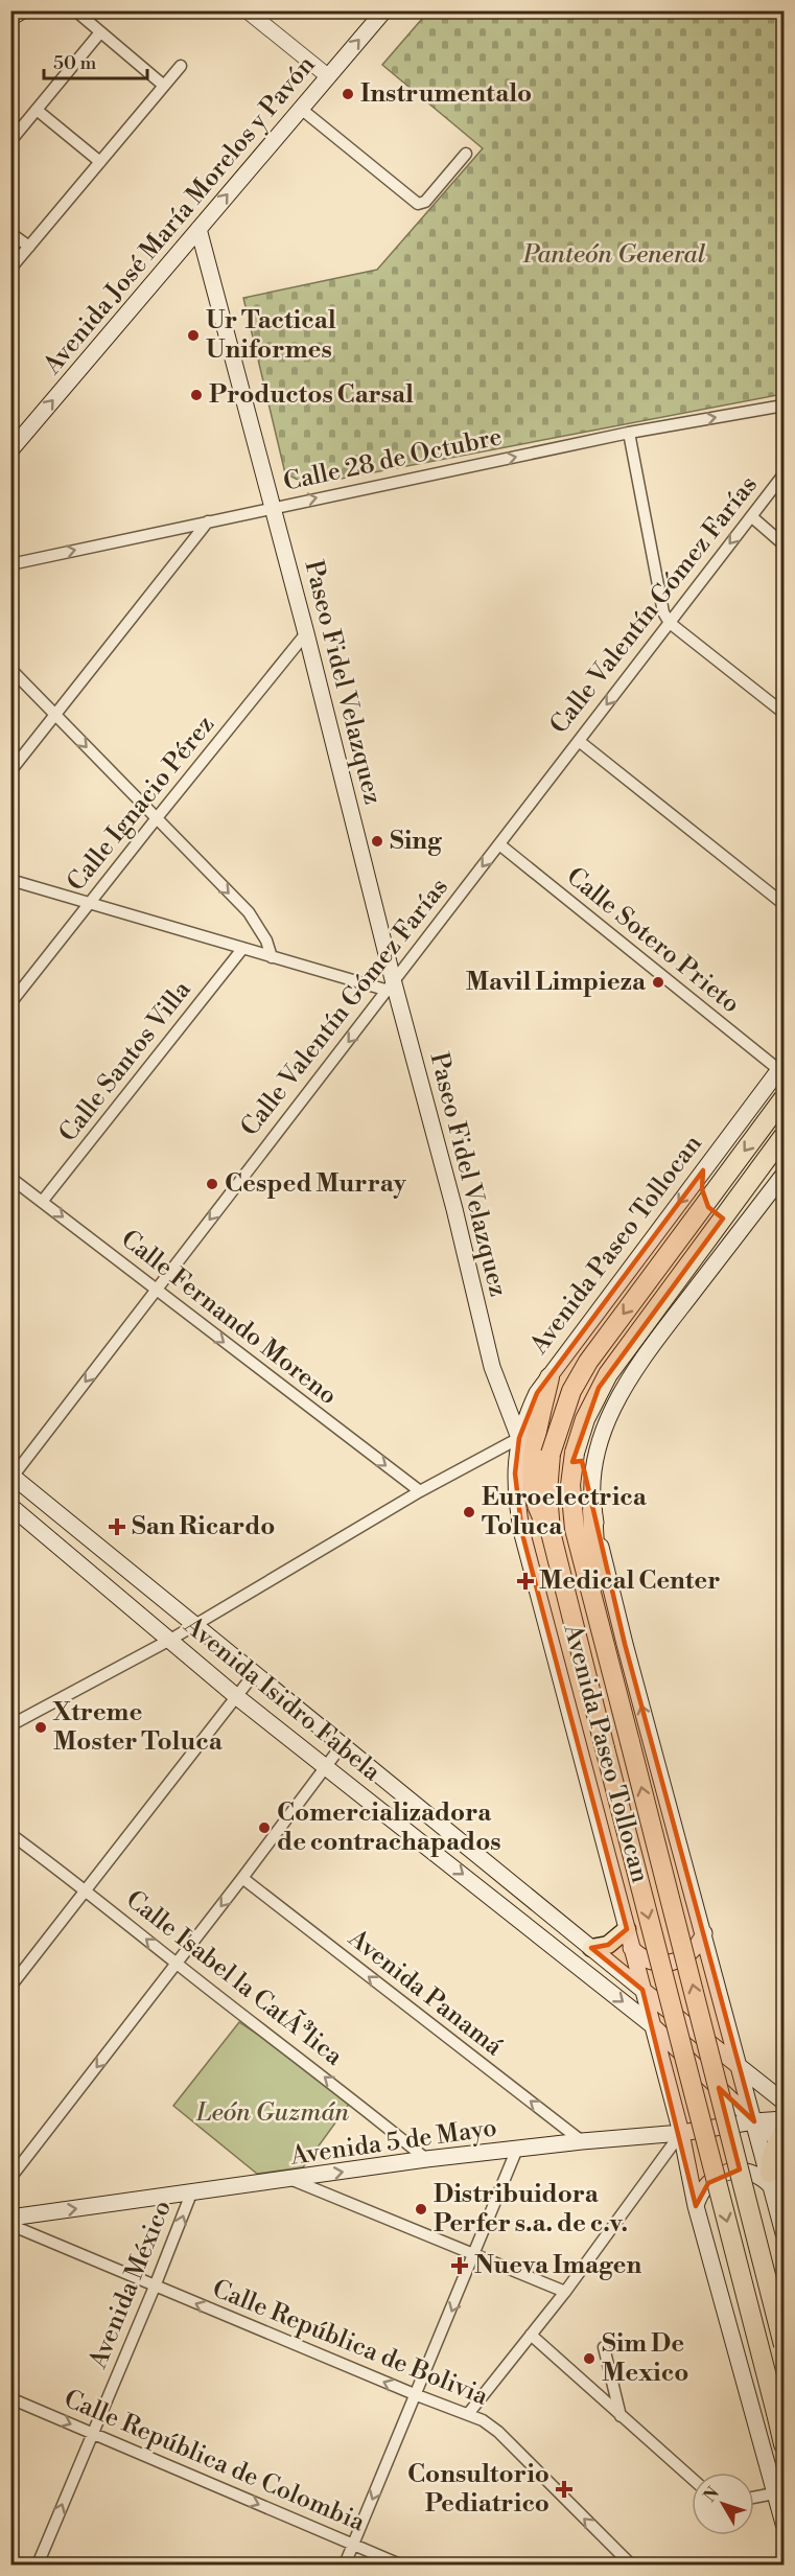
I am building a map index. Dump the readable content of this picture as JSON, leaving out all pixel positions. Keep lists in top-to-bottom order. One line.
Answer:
{"streets":{"highway":["Avenida Paseo Tollocan"],"main road":["Avenida José María Morelos y Pavón","Paseo Fidel Velazquez","Avenida Isidro Fabela","Avenida 5 de Mayo"],"street":["Calle 28 de Octubre","Calle Valentín Gómez Farías","Calle Ignacio Pérez","Calle Sotero Prieto","Calle Santos Villa","Calle Fernando Moreno","Calle Isabel la CatÃ³lica","Avenida Panamá","Avenida México","Calle República de Bolivia","Calle República de Colombia"]},"crossings":[["Avenida José María Morelos y Pavón","Paseo Fidel Velazquez"],["Calle 28 de Octubre","Paseo Fidel Velazquez"],["Calle Valentín Gómez Farías","Paseo Fidel Velazquez"],["Calle Valentín Gómez Farías","Calle Sotero Prieto"],["Calle Valentín Gómez Farías","Calle Fernando Moreno"],["Calle Valentín Gómez Farías","Avenida Isidro Fabela"],["Paseo Fidel Velazquez","Calle Ignacio Pérez"],["Paseo Fidel Velazquez","Avenida Paseo Tollocan"],["Calle Sotero Prieto","Avenida Paseo Tollocan"],["Calle Santos Villa","Calle Fernando Moreno"],["Avenida Paseo Tollocan","Avenida Isidro Fabela"],["Avenida Paseo Tollocan","Avenida 5 de Mayo"],["Avenida Isidro Fabela","Avenida 5 de Mayo"],["Calle Isabel la CatÃ³lica","Avenida 5 de Mayo"],["Avenida Panamá","Avenida 5 de Mayo"],["Avenida 5 de Mayo","Avenida México"],["Avenida México","Calle República de Bolivia"],["Avenida México","Calle República de Colombia"]],"one_way":["Avenida José María Morelos y Pavón","Calle 28 de Octubre","Calle Valentín Gómez Farías","Calle Fernando Moreno","Calle Isabel la CatÃ³lica","Avenida Panamá","Avenida 5 de Mayo","Avenida México","Calle República de Bolivia","Calle República de Colombia"],"parks":["Panteón General","León Guzmán"],"places":{"other":["Instrumentalo","Ur Tactical Uniformes","Productos Carsal","Sing","Mavil Limpieza","Cesped Murray","Euroelectrica Toluca","Xtreme Moster Toluca","Comercializadora de contrachapados","Distribuidora Perfer s.a. de c.v.","Sim De Mexico"],"health":["San Ricardo","Medical Center","Nueva Imagen","Consultorio Pediatrico"]},"scale_bar":"50 m","north":"top left"}
